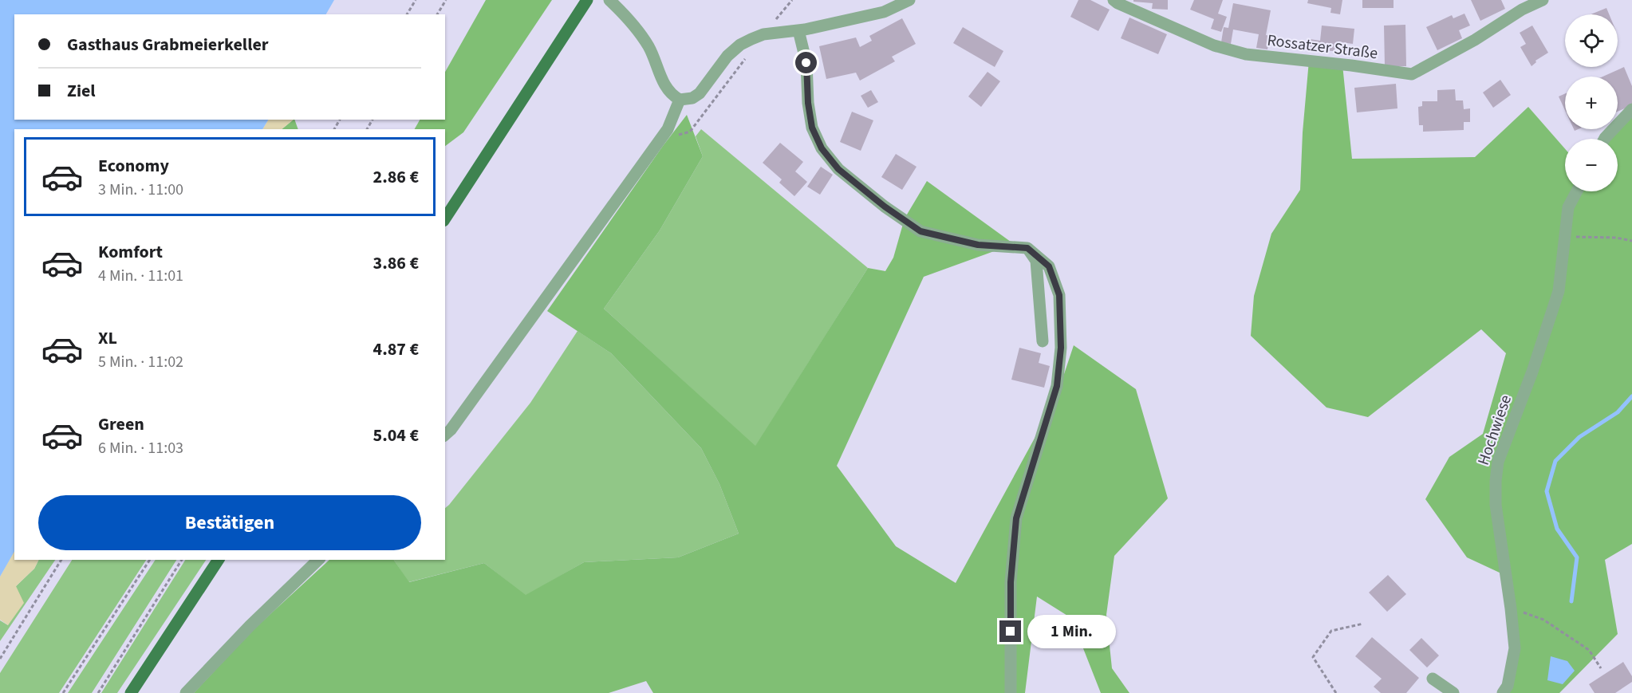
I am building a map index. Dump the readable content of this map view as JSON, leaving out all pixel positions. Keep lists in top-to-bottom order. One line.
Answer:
{"streets":{"street":["Rossatzer Straße","Hochwiese"]},"page":{"map_buttons":["+","−"],"banner":["Gasthaus Grabmeierkeller","Ziel"],"list":[{"name":"Economy","note":"3 Min. · 11:00","value":"2.86 €"},{"name":"Komfort","note":"4 Min. · 11:01","value":"3.86 €"},{"name":"XL","note":"5 Min. · 11:02","value":"4.87 €"},{"name":"Green","note":"6 Min. · 11:03","value":"5.04 €"}],"buttons":"Bestätigen","bubble":"1 Min."}}
